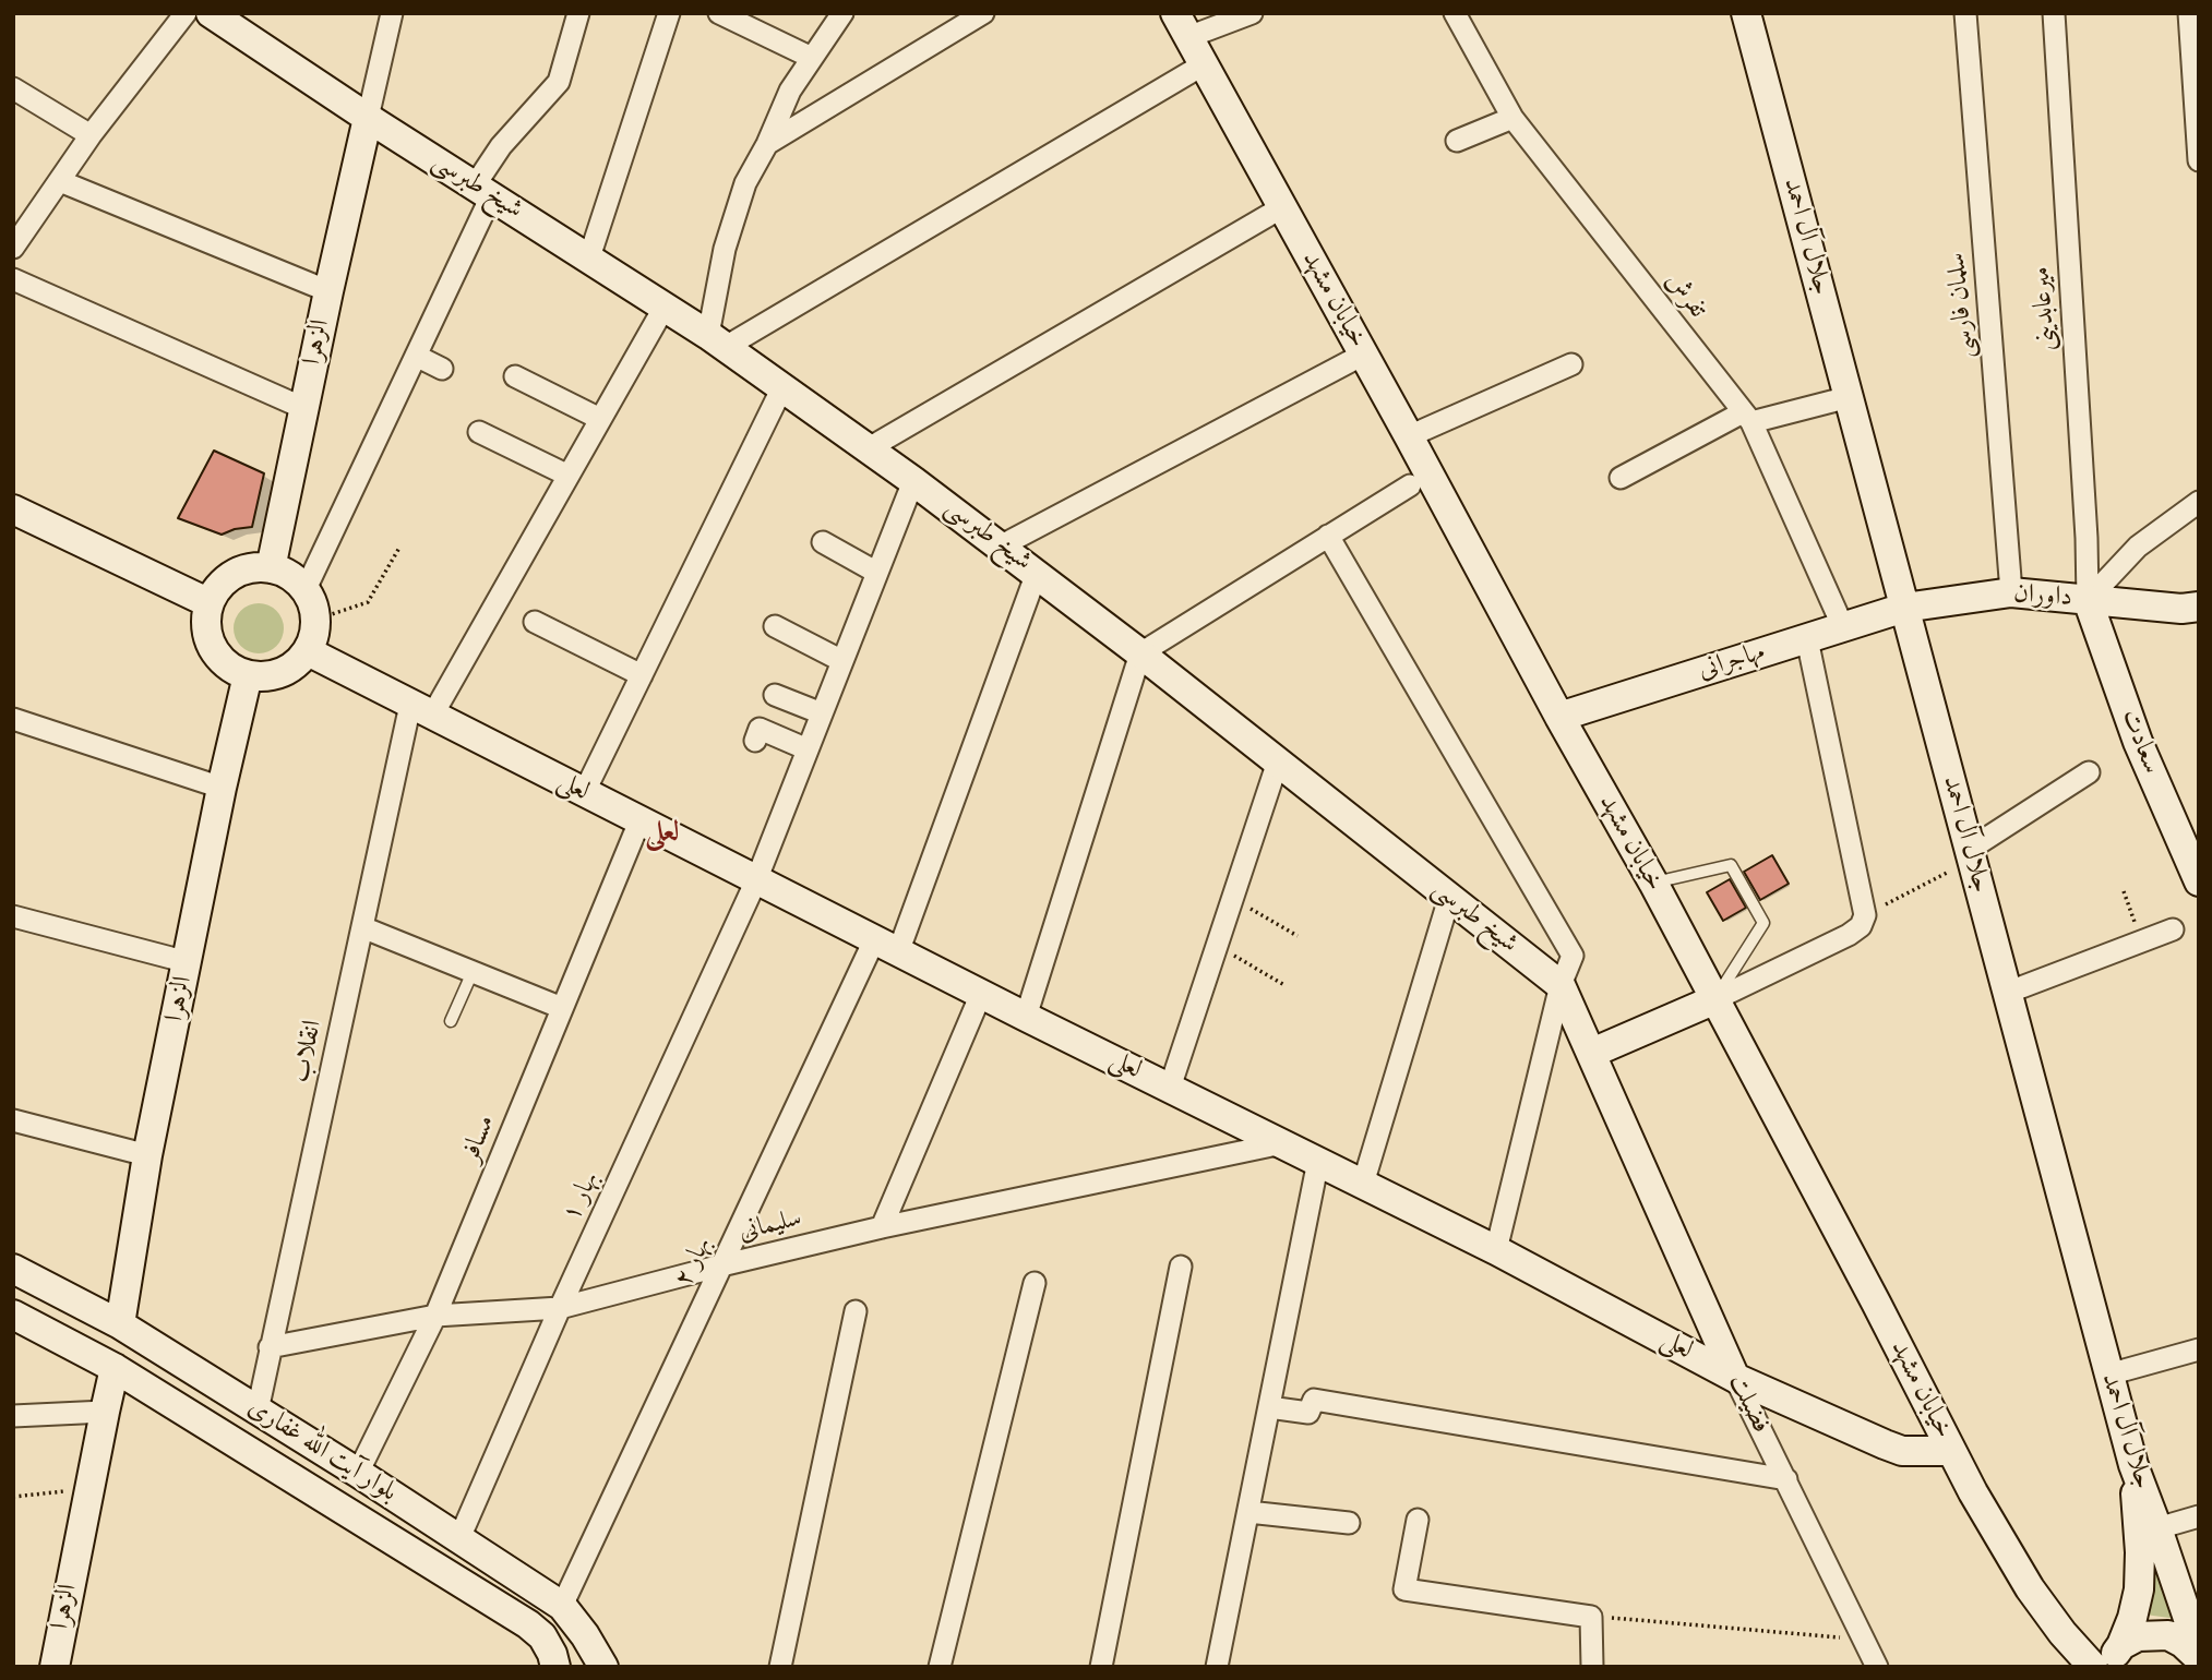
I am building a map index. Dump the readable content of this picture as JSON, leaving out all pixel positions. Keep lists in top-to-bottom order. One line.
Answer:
{"streets":{"street":["شیخ طبرسی","جلال آل احمد","تفرش","خیابان مشهد","سلمان فارسی","میرعابدینی","الزهرا","داوران","مهاجرانی","سعادت","لعلی","انقلاب","مسافر","بهار ۱","سلیمانی","بهار ۲","فضیلت","بلوار آیت الله غفاری"]},"crossings":[["شیخ طبرسی","الزهرا"],["شیخ طبرسی","انقلاب"],["شیخ طبرسی","بهار ۱"],["شیخ طبرسی","بهار ۲"],["شیخ طبرسی","فضیلت"],["جلال آل احمد","داوران"],["جلال آل احمد","مهاجرانی"],["تفرش","مهاجرانی"],["خیابان مشهد","مهاجرانی"],["خیابان مشهد","لعلی"],["سلمان فارسی","داوران"],["میرعابدینی","داوران"],["میرعابدینی","سعادت"],["الزهرا","لعلی"],["الزهرا","بلوار آیت الله غفاری"],["داوران","مهاجرانی"],["داوران","سعادت"],["لعلی","انقلاب"],["لعلی","مسافر"],["لعلی","بهار ۱"],["لعلی","سلیمانی"],["لعلی","بهار ۲"],["لعلی","فضیلت"],["انقلاب","سلیمانی"],["انقلاب","بلوار آیت الله غفاری"],["مسافر","سلیمانی"],["مسافر","بلوار آیت الله غفاری"],["بهار ۱","سلیمانی"],["بهار ۱","بلوار آیت الله غفاری"],["سلیمانی","بهار ۲"],["بهار ۲","بلوار آیت الله غفاری"]],"districts":["لعلی"]}
